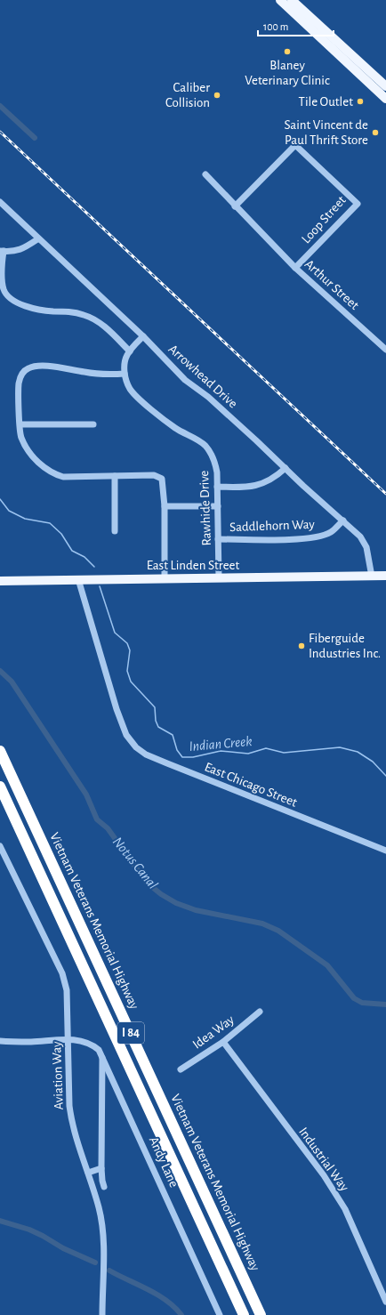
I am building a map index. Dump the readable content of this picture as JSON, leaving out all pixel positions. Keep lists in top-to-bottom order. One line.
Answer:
{"streets":{"highway":["Vietnam Veterans Memorial Highway","I 84"],"main road":["East Linden Street"],"street":["Loop Street","Arthur Street","Arrowhead Drive","Rawhide Drive","Saddlehorn Way","East Chicago Street","Idea Way","Aviation Way","Industrial Way","Andy Lane"]},"crossings":[["Loop Street","Arthur Street"],["Arrowhead Drive","Rawhide Drive"],["Arrowhead Drive","Saddlehorn Way"],["Arrowhead Drive","East Linden Street"],["Rawhide Drive","Saddlehorn Way"],["Rawhide Drive","East Linden Street"],["East Linden Street","East Chicago Street"],["Idea Way","Industrial Way"],["Aviation Way","Andy Lane"]],"water":["Indian Creek","Notus Canal"],"places":["Blaney Veterinary Clinic","Caliber Collision","Tile Outlet","Saint Vincent de Paul Thrift Store","Fiberguide Industries Inc."],"scale_bar":"100 m"}
